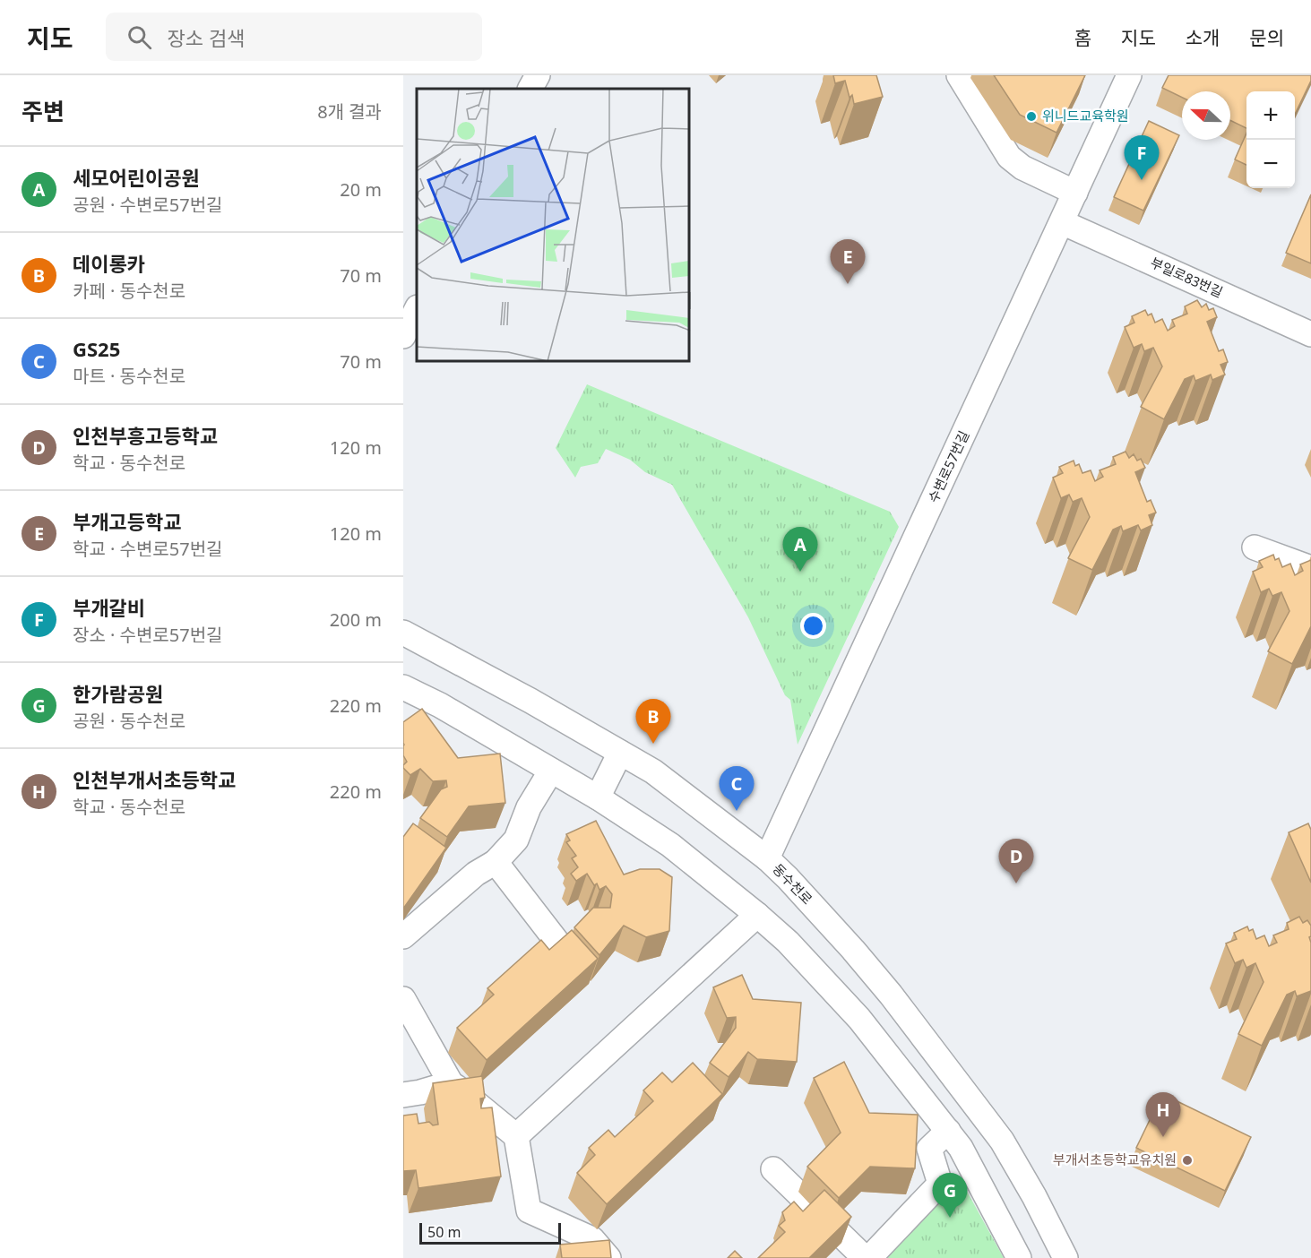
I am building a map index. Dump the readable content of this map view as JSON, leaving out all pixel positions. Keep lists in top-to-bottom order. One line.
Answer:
{"streets":{"street":["부일로83번길","수변로57번길","동수천로"]},"crossings":[["부일로83번길","수변로57번길"],["수변로57번길","동수천로"]],"places":["위니드교육학원","부개서초등학교유치원"],"scale_bar":"50 m","north":"left","page":{"header":"지도","search":"장소 검색","nav":["홈","지도","소개","문의"],"heading":["주변","8개 결과"],"map_buttons":["+","−"],"pins":["F","E","A","B","C","D","H","G"],"list":[{"mark":"A","name":"세모어린이공원","note":"공원 · 수변로57번길","value":"20 m"},{"mark":"B","name":"데이롱카","note":"카페 · 동수천로","value":"70 m"},{"mark":"C","name":"GS25","note":"마트 · 동수천로","value":"70 m"},{"mark":"D","name":"인천부흥고등학교","note":"학교 · 동수천로","value":"120 m"},{"mark":"E","name":"부개고등학교","note":"학교 · 수변로57번길","value":"120 m"},{"mark":"F","name":"부개갈비","note":"장소 · 수변로57번길","value":"200 m"},{"mark":"G","name":"한가람공원","note":"공원 · 동수천로","value":"220 m"},{"mark":"H","name":"인천부개서초등학교","note":"학교 · 동수천로","value":"220 m"}],"scale":"50 m"}}
